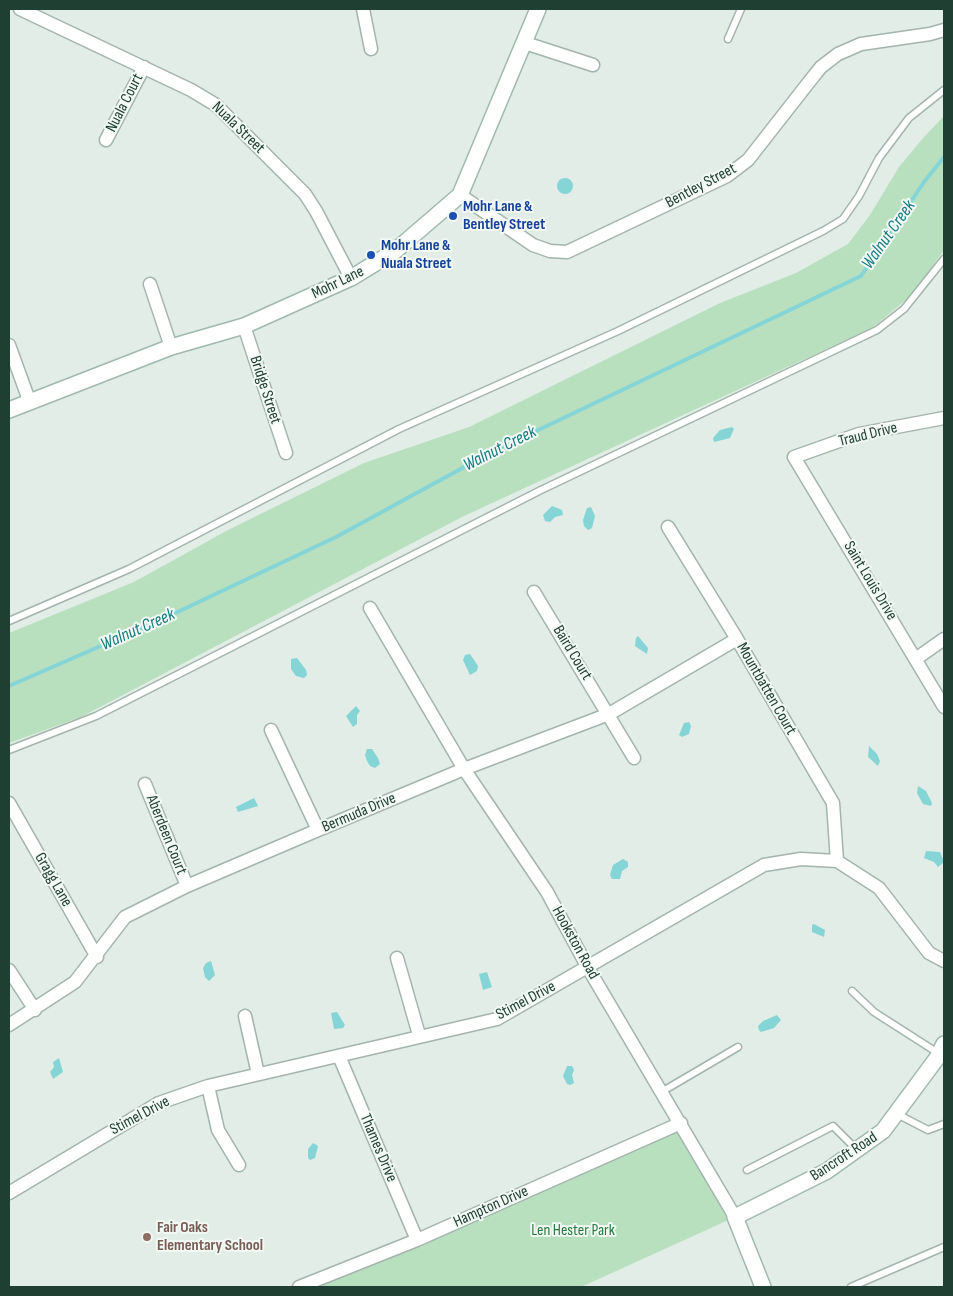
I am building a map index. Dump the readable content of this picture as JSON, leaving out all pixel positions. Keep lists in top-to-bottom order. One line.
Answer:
{"streets":{"street":["Nuala Court","Nuala Street","Bentley Street","Mohr Lane","Bridge Street","Traud Drive","Saint Louis Drive","Baird Court","Mountbatten Court","Bermuda Drive","Aberdeen Court","Gragg Lane","Hookston Road","Stimel Drive","Thames Drive","Bancroft Road","Hampton Drive"]},"crossings":[["Nuala Court","Nuala Street"],["Nuala Street","Mohr Lane"],["Bentley Street","Mohr Lane"],["Mohr Lane","Bridge Street"],["Traud Drive","Saint Louis Drive"],["Baird Court","Bermuda Drive"],["Mountbatten Court","Bermuda Drive"],["Mountbatten Court","Stimel Drive"],["Bermuda Drive","Aberdeen Court"],["Bermuda Drive","Gragg Lane"],["Bermuda Drive","Hookston Road"],["Hookston Road","Stimel Drive"],["Hookston Road","Bancroft Road"],["Hookston Road","Hampton Drive"],["Stimel Drive","Thames Drive"],["Thames Drive","Hampton Drive"]],"water":["Walnut Creek"],"parks":["Len Hester Park"],"places":["Mohr Lane & Bentley Street","Mohr Lane & Nuala Street","Fair Oaks Elementary School"]}
